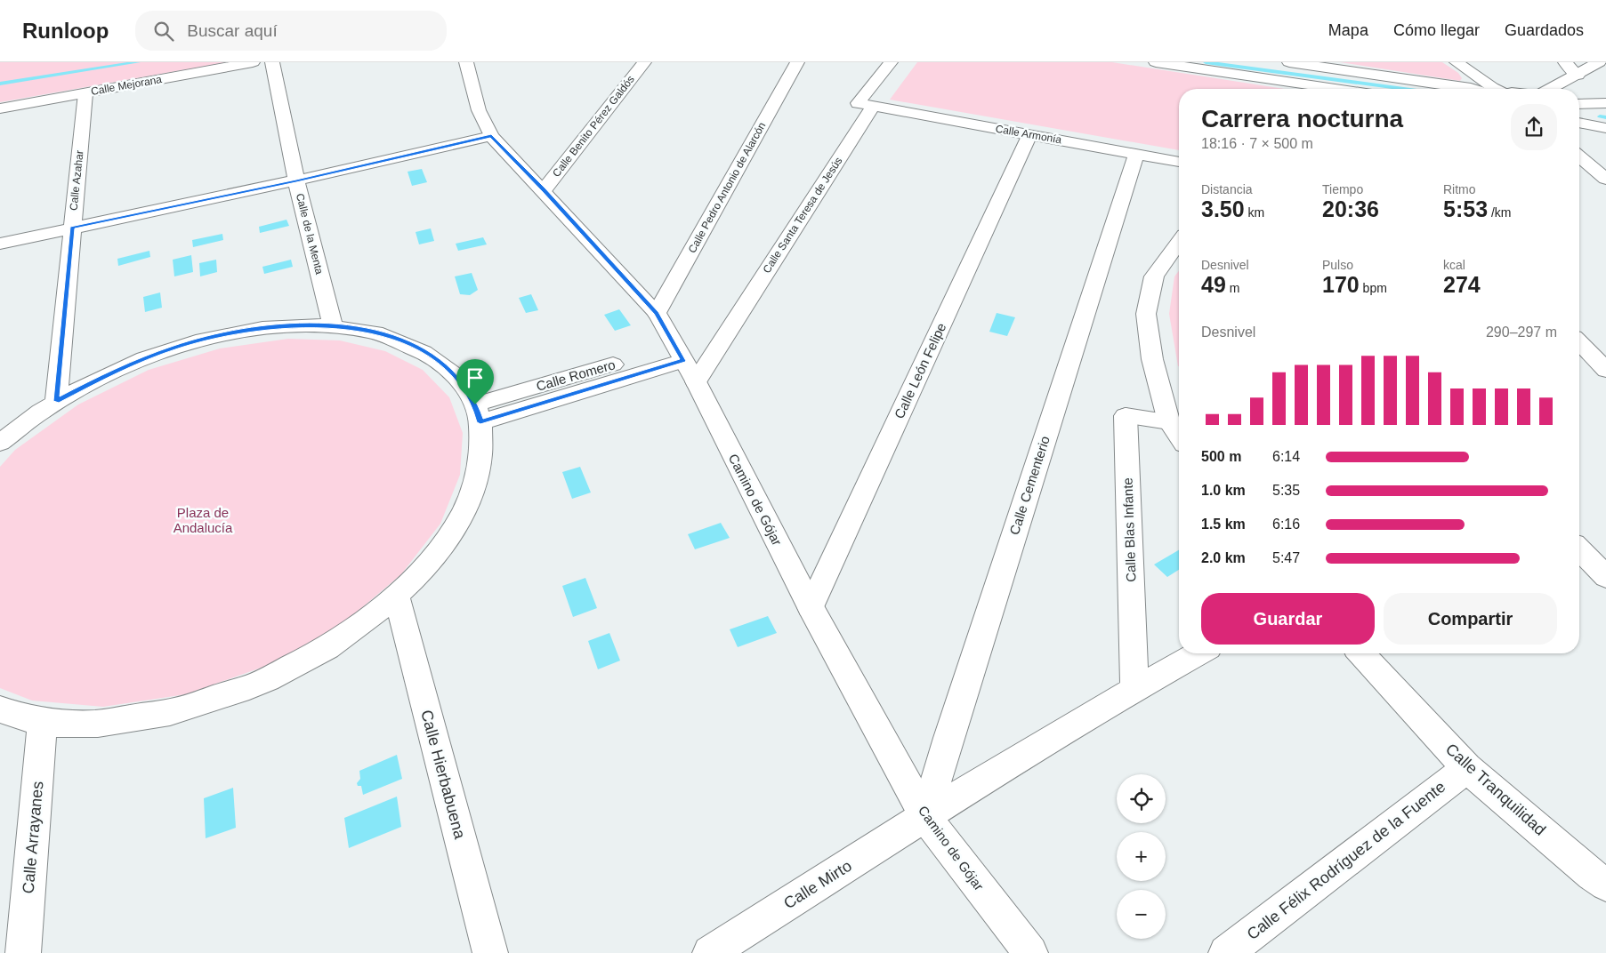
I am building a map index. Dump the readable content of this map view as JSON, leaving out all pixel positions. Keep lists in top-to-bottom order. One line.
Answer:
{"streets":{"street":["Calle Mejorana","Calle Benito Pérez Galdós","Calle Armonía","Calle Azahar","Calle Pedro Antonio de Alarcón","Calle Santa Teresa de Jesús","Calle de la Menta","Calle León Felipe","Calle Romero","Calle Cementerio","Camino de Gójar","Calle Blas Infante","Calle Hierbabuena","Calle Tranquilidad","Calle Arrayanes","Calle Félix Rodríguez de la Fuente","Calle Mirto"]},"crossings":[["Calle Mejorana","Calle Azahar"],["Calle Benito Pérez Galdós","Camino de Gójar"],["Calle Armonía","Calle Santa Teresa de Jesús"],["Calle Armonía","Calle León Felipe"],["Calle Armonía","Calle Cementerio"],["Calle Pedro Antonio de Alarcón","Camino de Gójar"],["Calle Santa Teresa de Jesús","Camino de Gójar"],["Calle León Felipe","Camino de Gójar"],["Calle Romero","Camino de Gójar"],["Calle Cementerio","Camino de Gójar"],["Calle Cementerio","Calle Mirto"],["Camino de Gójar","Calle Mirto"],["Calle Tranquilidad","Calle Félix Rodríguez de la Fuente"]],"parks":["Plaza de Andalucía"],"page":{"header":"Runloop","search":"Buscar aquí","nav":["Mapa","Cómo llegar","Guardados"],"heading":["Carrera nocturna","18:16 · 7 × 500 m"],"stats":[["Distancia","3.50 km"],["Tiempo","20:36"],["Ritmo","5:53 /km"],["Desnivel","49 m"],["Pulso","170 bpm"],["kcal","274"]],"chart":["Desnivel","290–297 m"],"list":[{"name":"500 m","note":"6:14"},{"name":"1.0 km","note":"5:35"},{"name":"1.5 km","note":"6:16"},{"name":"2.0 km","note":"5:47"}],"buttons":["Guardar","Compartir"],"map_buttons":["+","−"]}}
